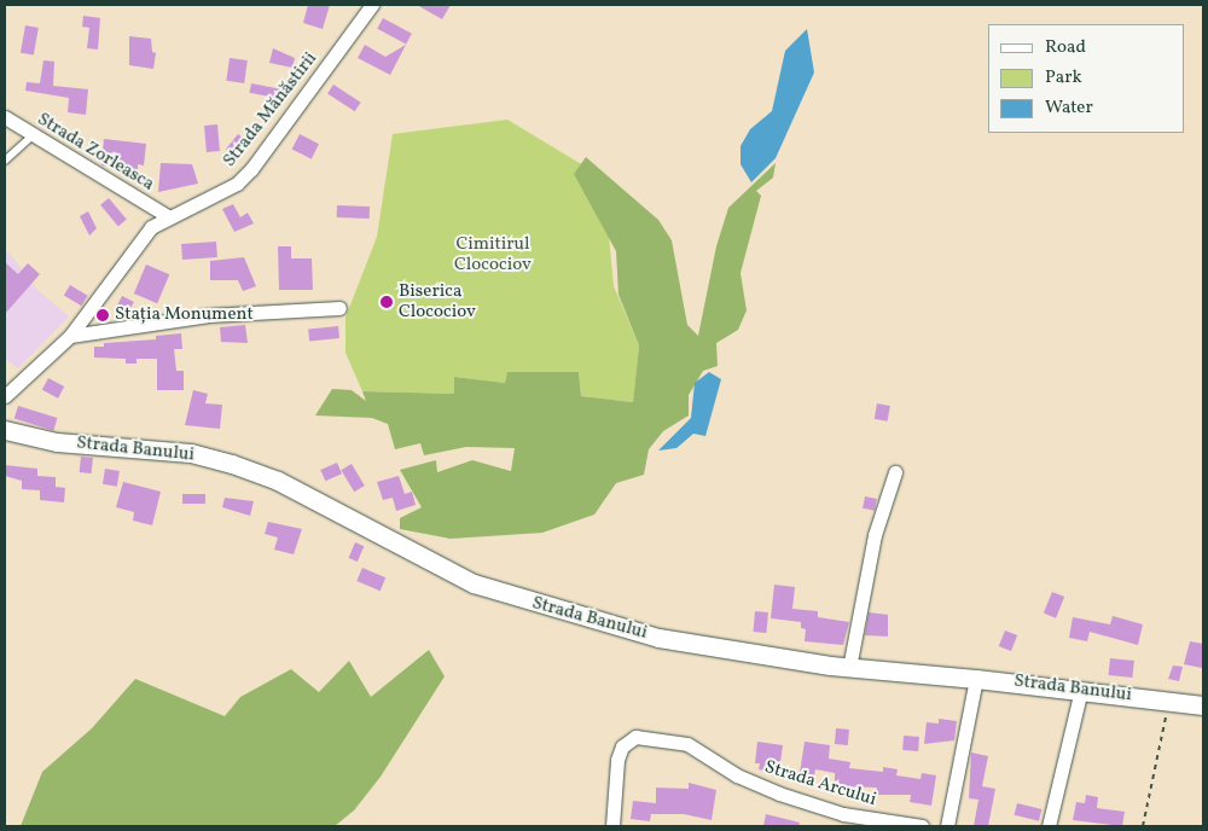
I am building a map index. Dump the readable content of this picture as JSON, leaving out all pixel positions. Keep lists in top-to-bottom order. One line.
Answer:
{"streets":{"street":["Strada Mănăstirii","Strada Zorleasca","Strada Banului","Strada Arcului"]},"crossings":[["Strada Mănăstirii","Strada Zorleasca"]],"parks":["Cimitirul Clocociov"],"places":["Biserica Clocociov","Stația Monument"],"legend":["Road","Park","Water"]}
